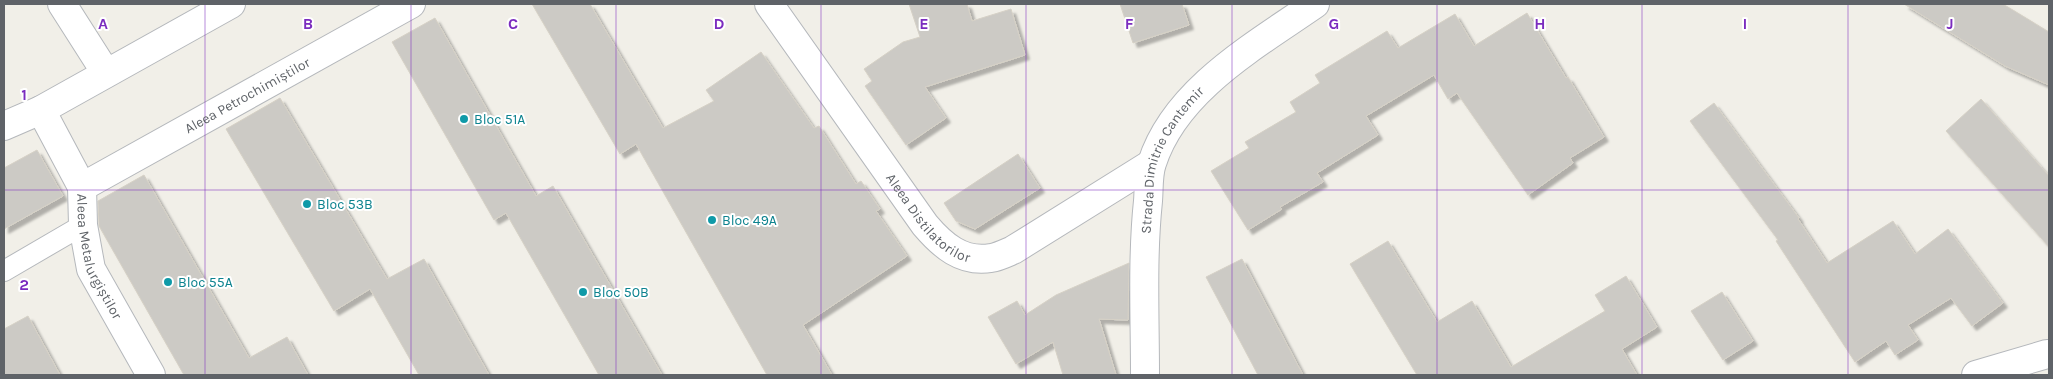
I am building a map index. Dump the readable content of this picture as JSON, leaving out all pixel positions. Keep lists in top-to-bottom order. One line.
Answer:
{"streets":{"street":["Aleea Petrochimiștilor","Strada Dimitrie Cantemir","Aleea Distilatorilor","Aleea Metalurgiștilor"]},"crossings":[["Aleea Petrochimiștilor","Aleea Metalurgiștilor"],["Strada Dimitrie Cantemir","Aleea Distilatorilor"]],"places":["Bloc 51A","Bloc 53B","Bloc 49A","Bloc 55A","Bloc 50B"],"grid":{"columns":["A","B","C","D","E","F","G","H","I","J"],"rows":["1","2"]}}
